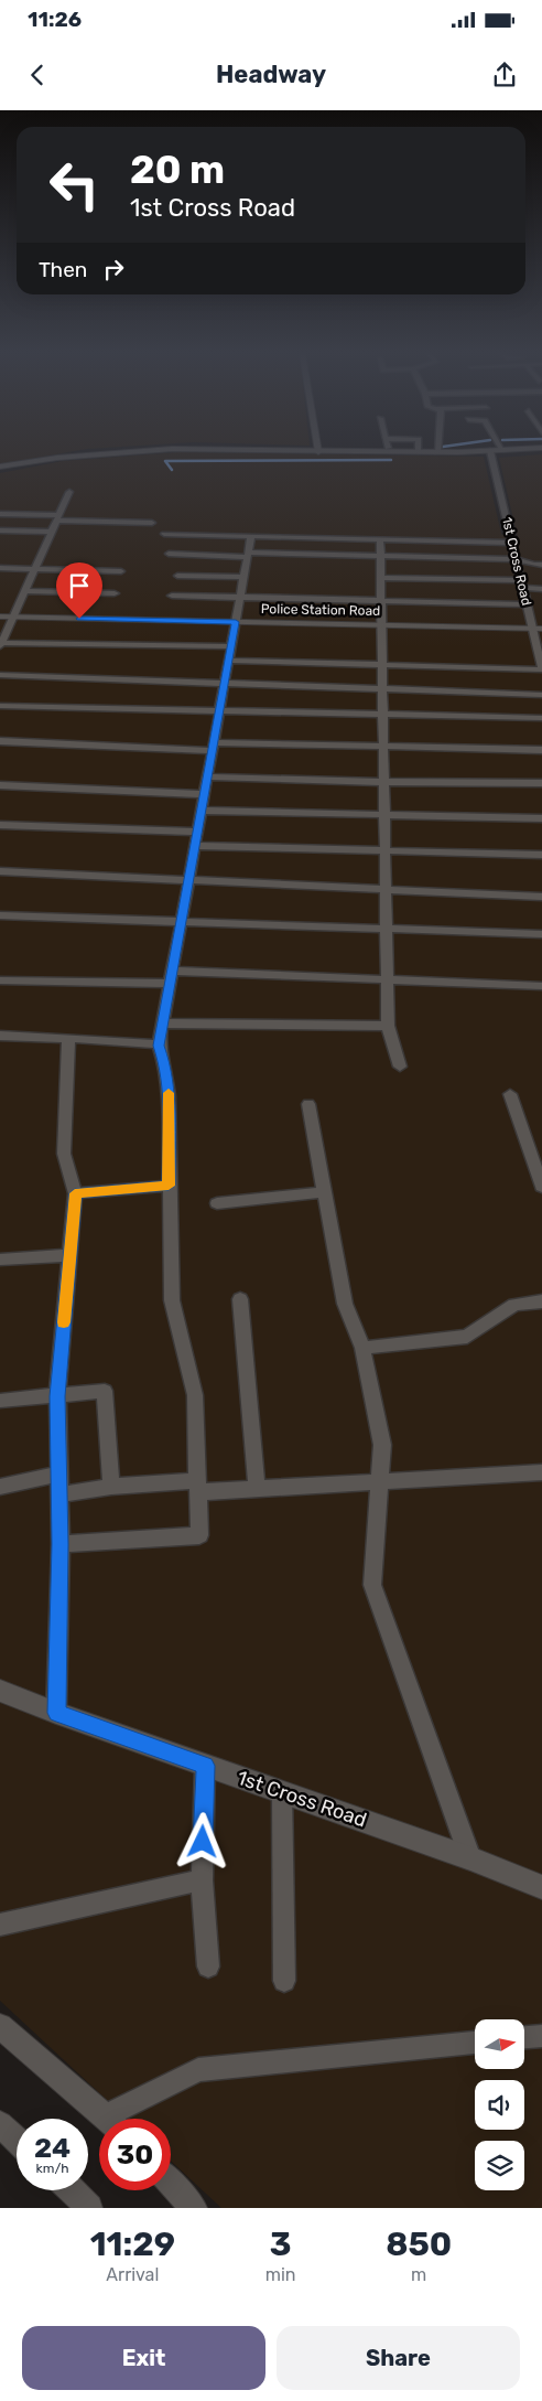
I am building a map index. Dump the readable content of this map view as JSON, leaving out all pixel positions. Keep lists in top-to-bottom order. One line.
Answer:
{"streets":{"street":["1st Cross Road","Police Station Road"]},"crossings":[["1st Cross Road","Police Station Road"]],"north":"right","page":{"status":"11:26","header":"Headway","turn":["20 m","1st Cross Road"],"then":"Then","speed":"24 km/h","limit":"30","eta":["11:29","Arrival","3","min","850","m"],"buttons":["Exit","Share"]}}
